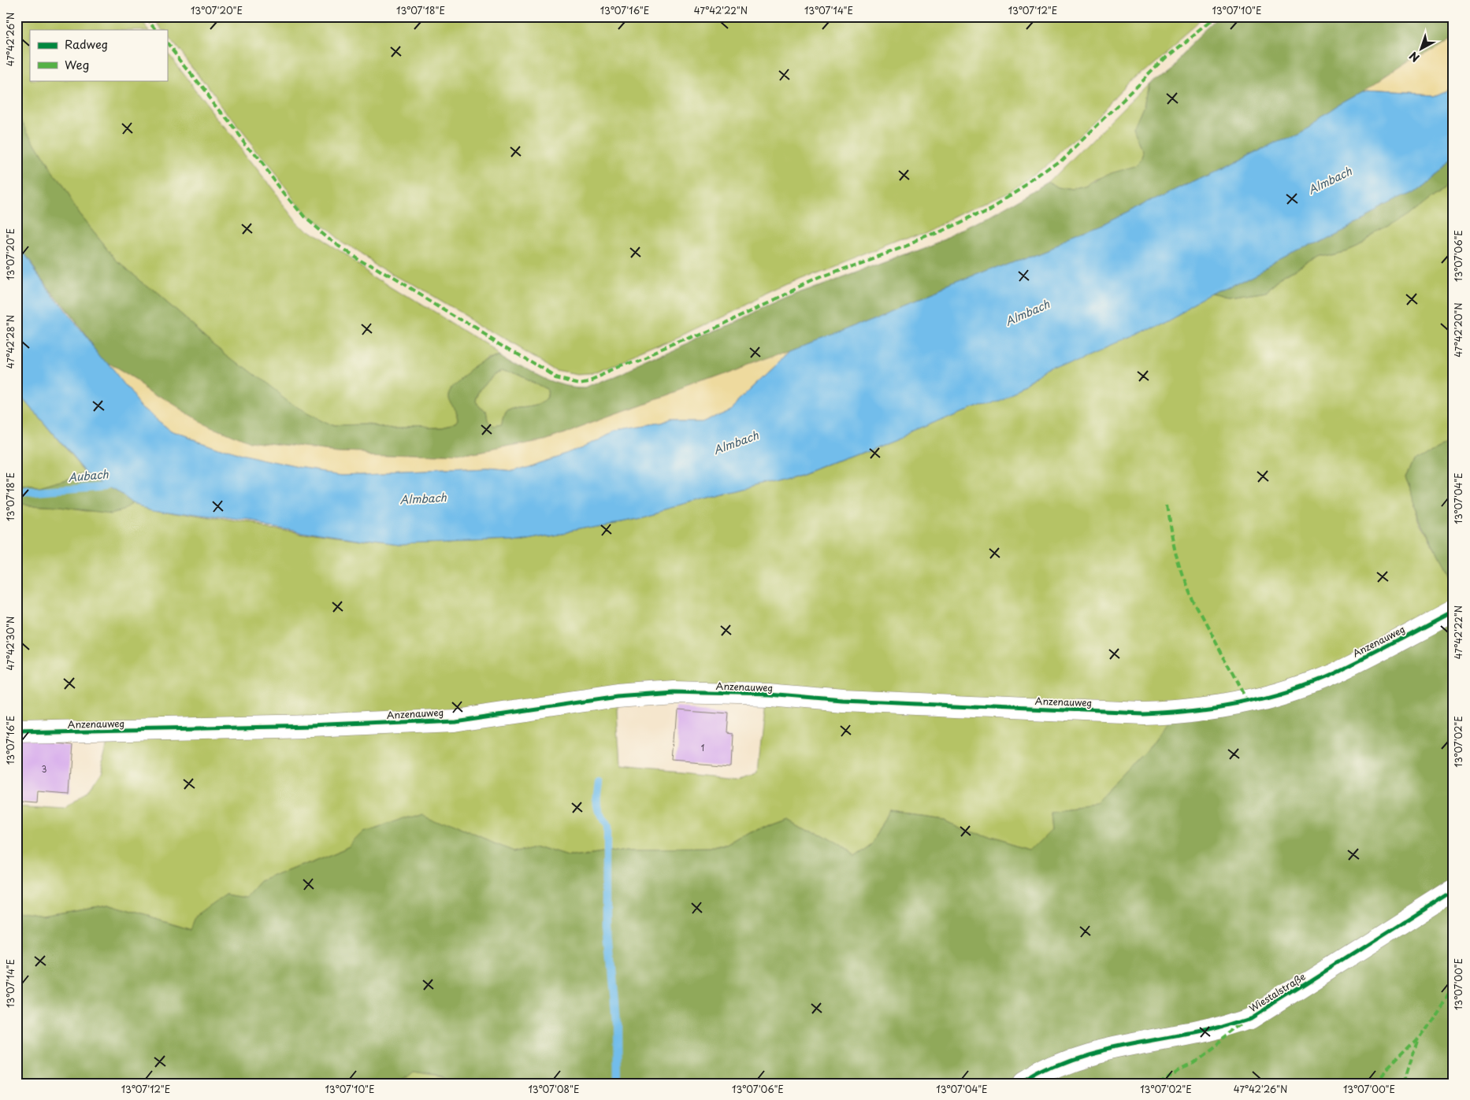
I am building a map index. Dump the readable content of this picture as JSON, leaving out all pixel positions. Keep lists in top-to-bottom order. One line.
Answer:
{"streets":{"street":["Anzenauweg","Wiestalstraße"]},"water":["Almbach","Aubach"],"house_numbers":["1","3"],"legend":["Radweg","Weg"],"north":"bottom left","coordinates":["13°07'20\"E","13°07'18\"E","13°07'16\"E","47°42'22\"N","13°07'14\"E","13°07'12\"E","13°07'10\"E","47°42'26\"N","13°07'06\"E","47°42'20\"N","47°42'28\"N","13°07'04\"E","47°42'30\"N","13°07'02\"E","13°07'00\"E","13°07'08\"E"]}
